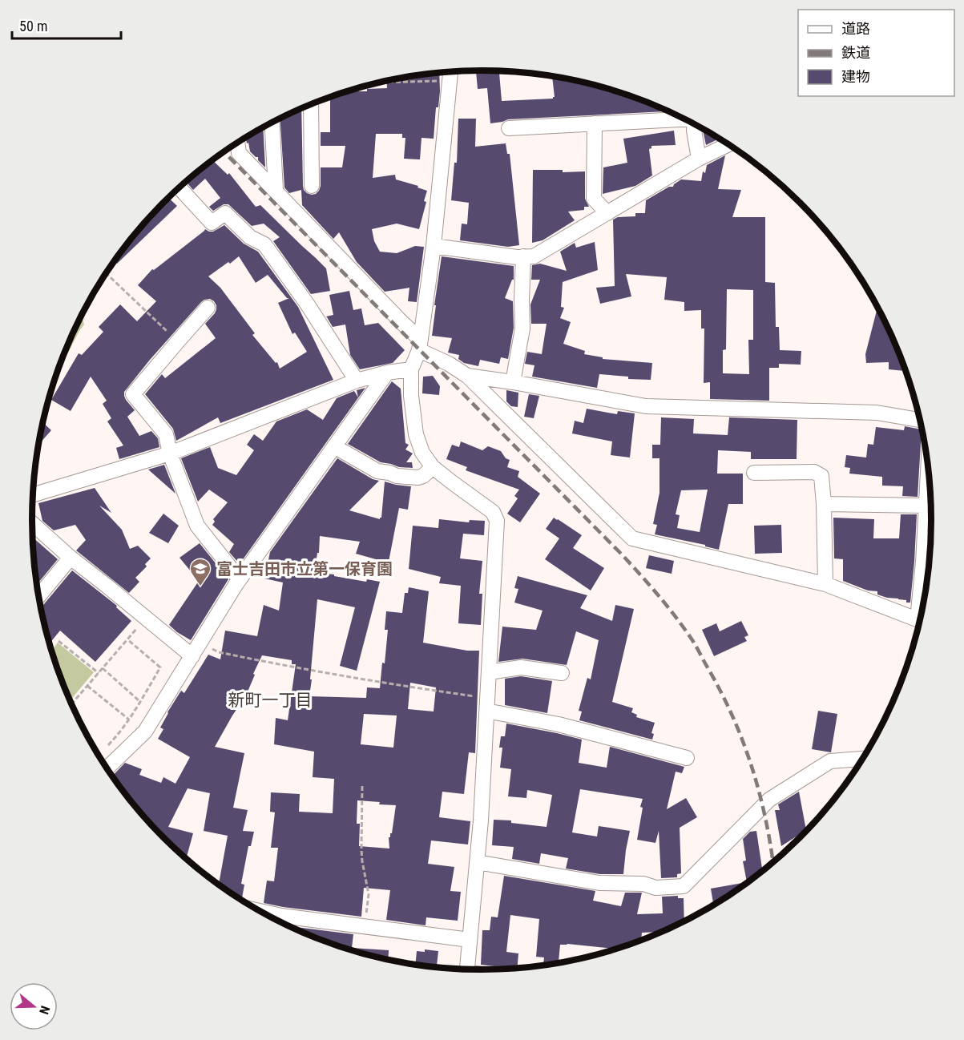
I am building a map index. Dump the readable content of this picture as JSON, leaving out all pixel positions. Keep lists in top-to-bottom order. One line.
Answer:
{"districts":["新町一丁目"],"places":{"school or university":["富士吉田市立第一保育園"]},"legend":["道路","鉄道","建物"],"scale_bar":"50 m","north":"right"}
